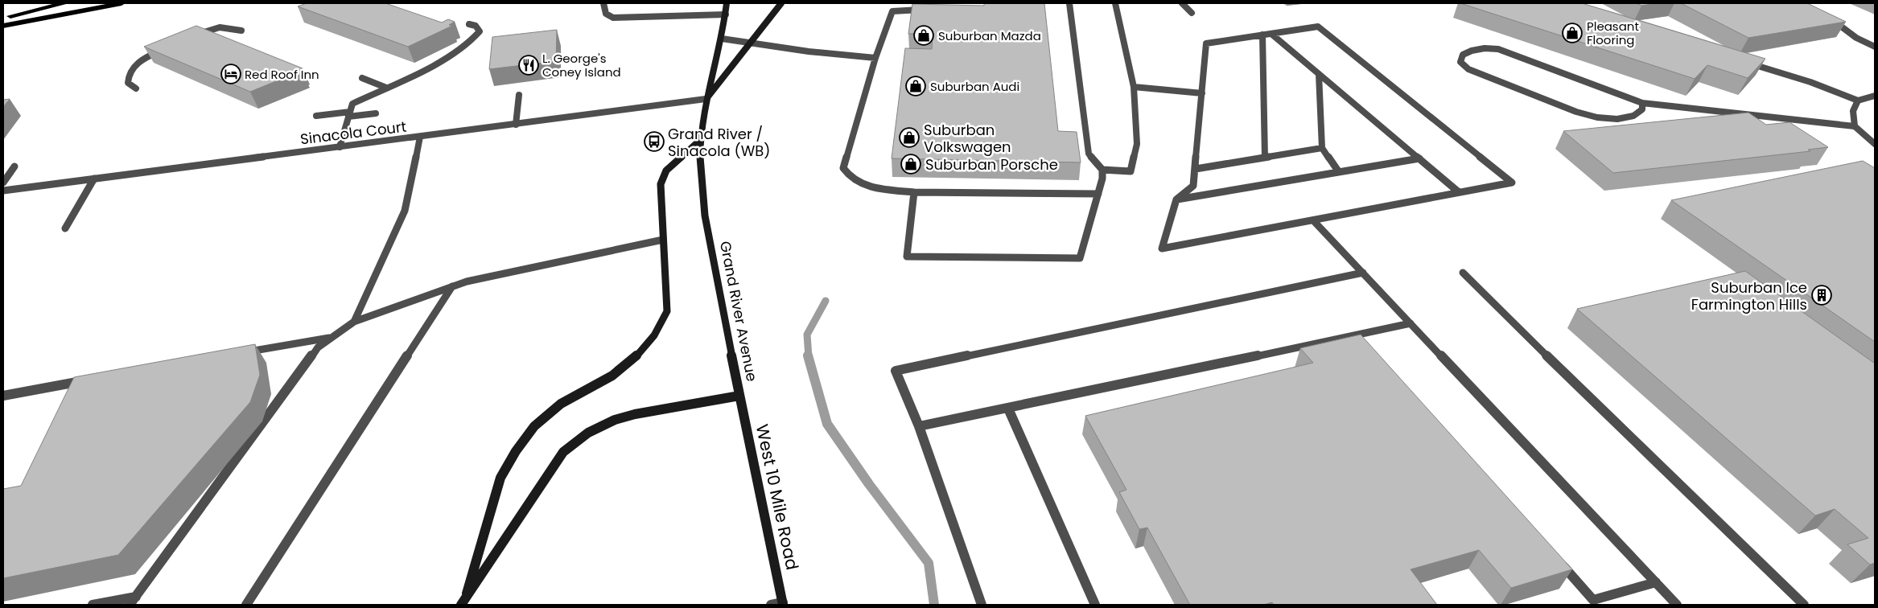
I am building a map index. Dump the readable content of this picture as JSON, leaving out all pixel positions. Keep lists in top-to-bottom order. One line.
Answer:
{"streets":{"main road":["Grand River Avenue","West 10 Mile Road"],"street":["Sinacola Court"]},"crossings":[["Sinacola Court","Grand River Avenue"],["Grand River Avenue","West 10 Mile Road"]],"places":{"shop":["Pleasant Flooring","Suburban Mazda","Suburban Audi","Suburban Volkswagen","Suburban Porsche"],"restaurant":["L. George's Coney Island"],"hotel":["Red Roof Inn"],"bus stop":["Grand River / Sinacola (WB)"],"building":["Suburban Ice Farmington Hills"]}}
